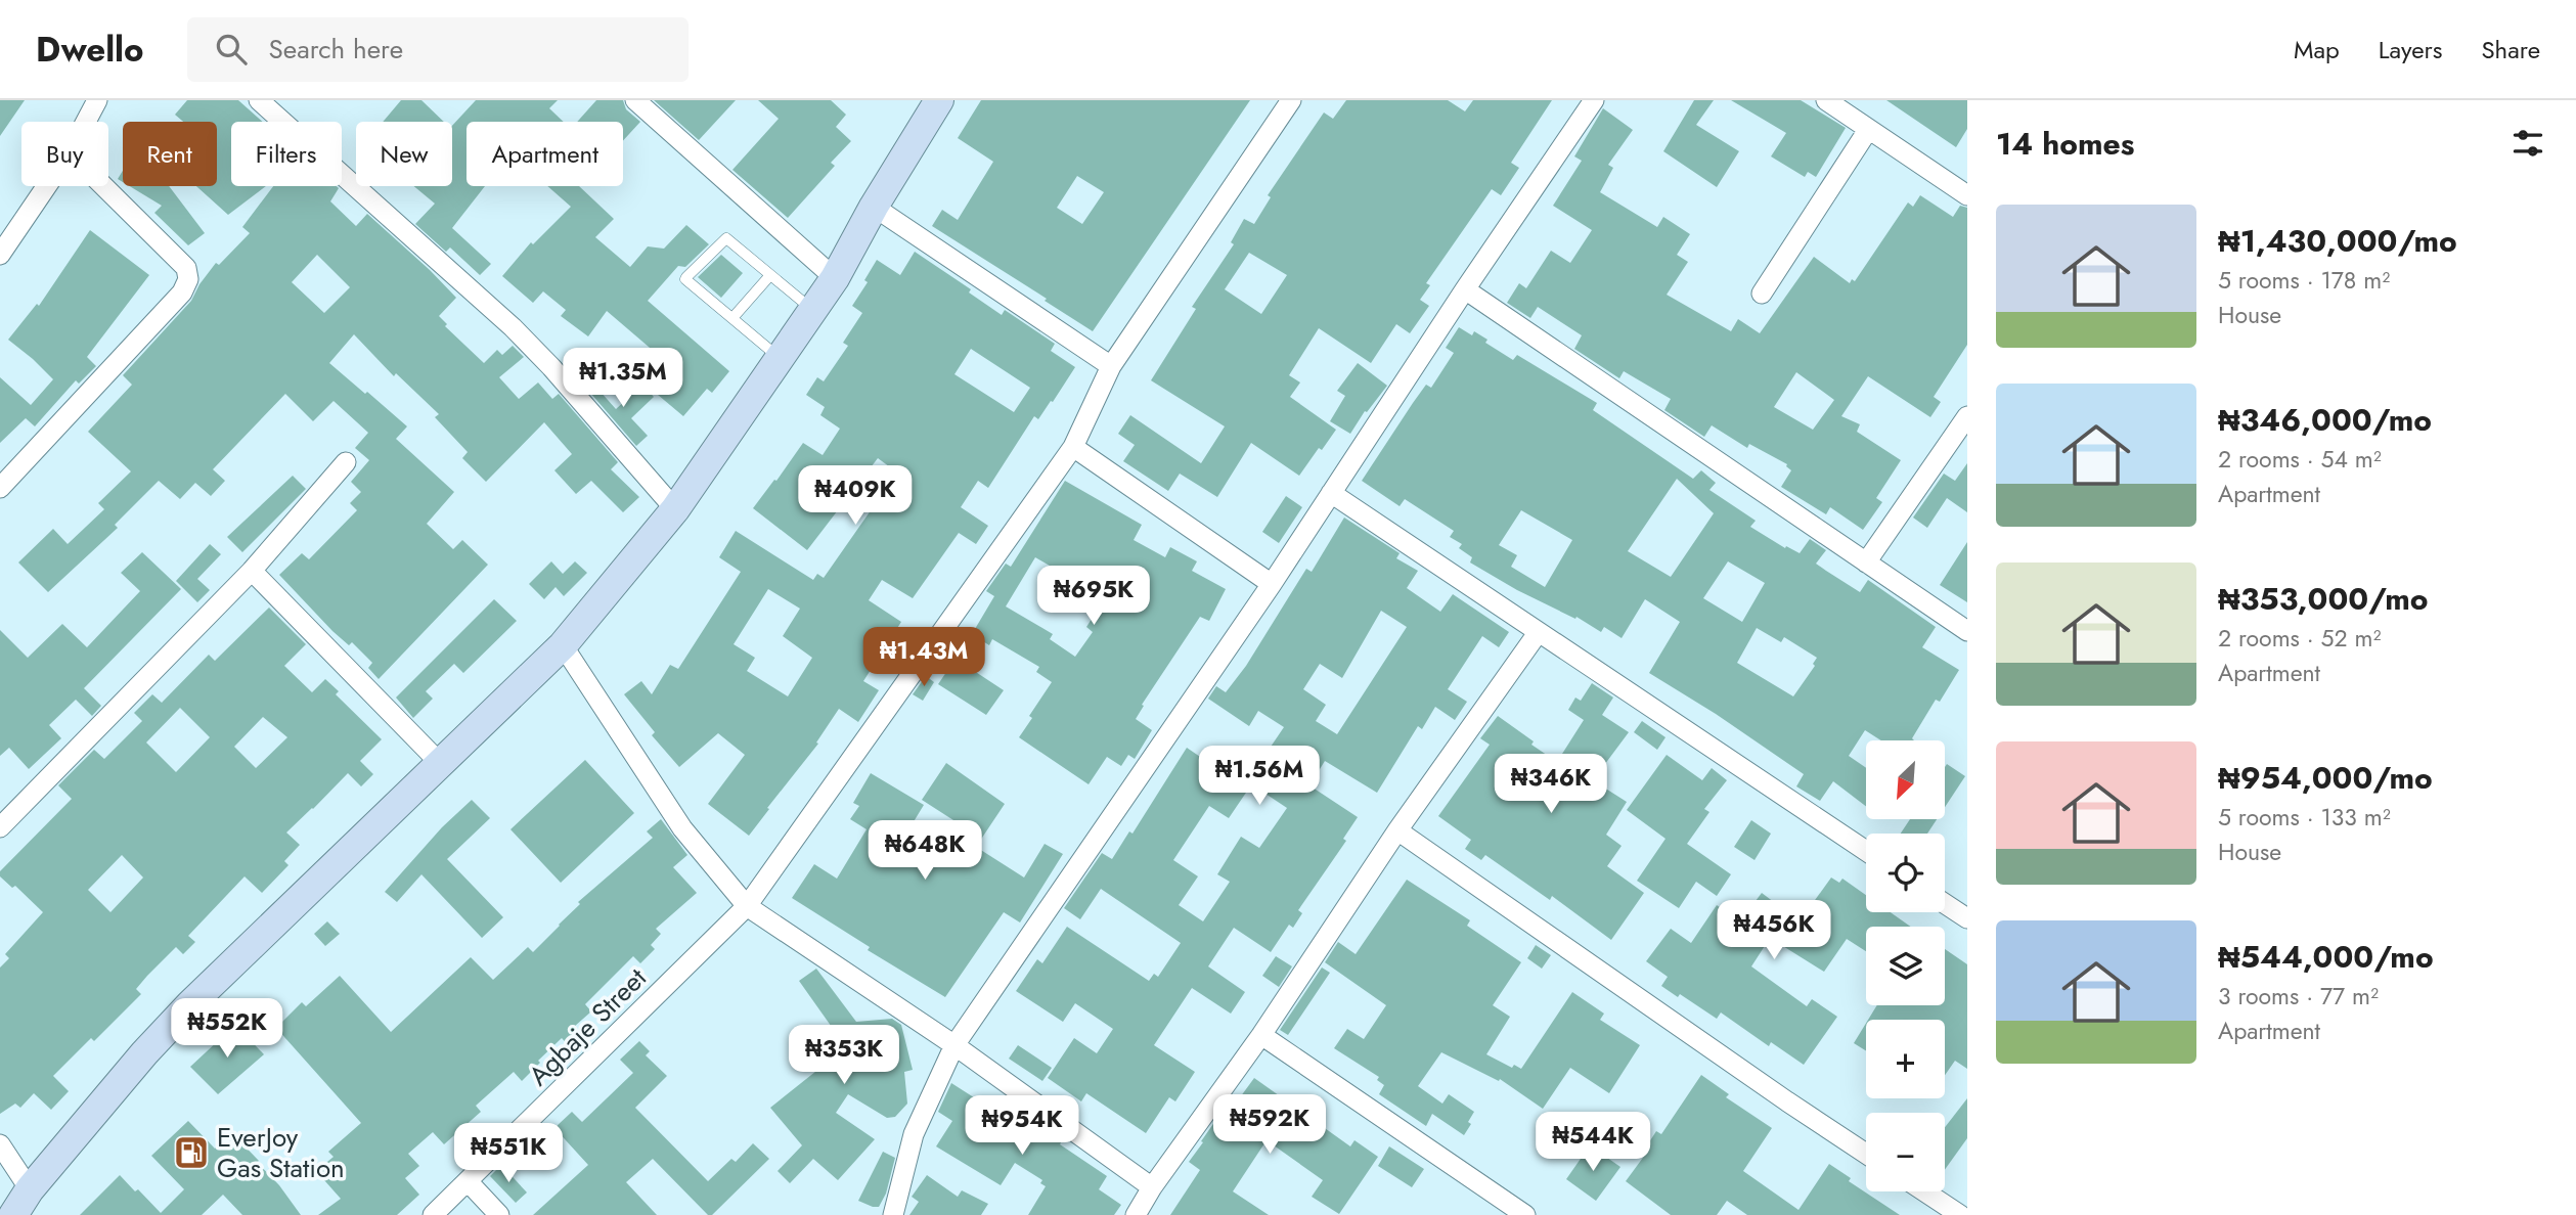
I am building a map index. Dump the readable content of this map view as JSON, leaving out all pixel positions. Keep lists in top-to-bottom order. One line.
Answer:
{"streets":{"street":["Agbaje Street"]},"places":{"fuel station":["EverJoy Gas Station"]},"north":"bottom left","page":{"header":"Dwello","search":"Search here","nav":["Map","Layers","Share"],"heading":"14 homes","chip":["Buy","Rent","Filters","New","Apartment"],"list":[{"name":"₦1,430,000/mo","note":"5 rooms · 178 m² · House"},{"name":"₦346,000/mo","note":"2 rooms · 54 m² · Apartment"},{"name":"₦353,000/mo","note":"2 rooms · 52 m² · Apartment"},{"name":"₦954,000/mo","note":"5 rooms · 133 m² · House"},{"name":"₦544,000/mo","note":"3 rooms · 77 m² · Apartment"}],"price":["₦1.35M","₦409K","₦695K","₦1.43M","₦1.56M","₦346K","₦648K","₦456K","₦552K","₦353K","₦592K","₦954K","₦544K","₦551K"],"map_buttons":["+","−"]}}
